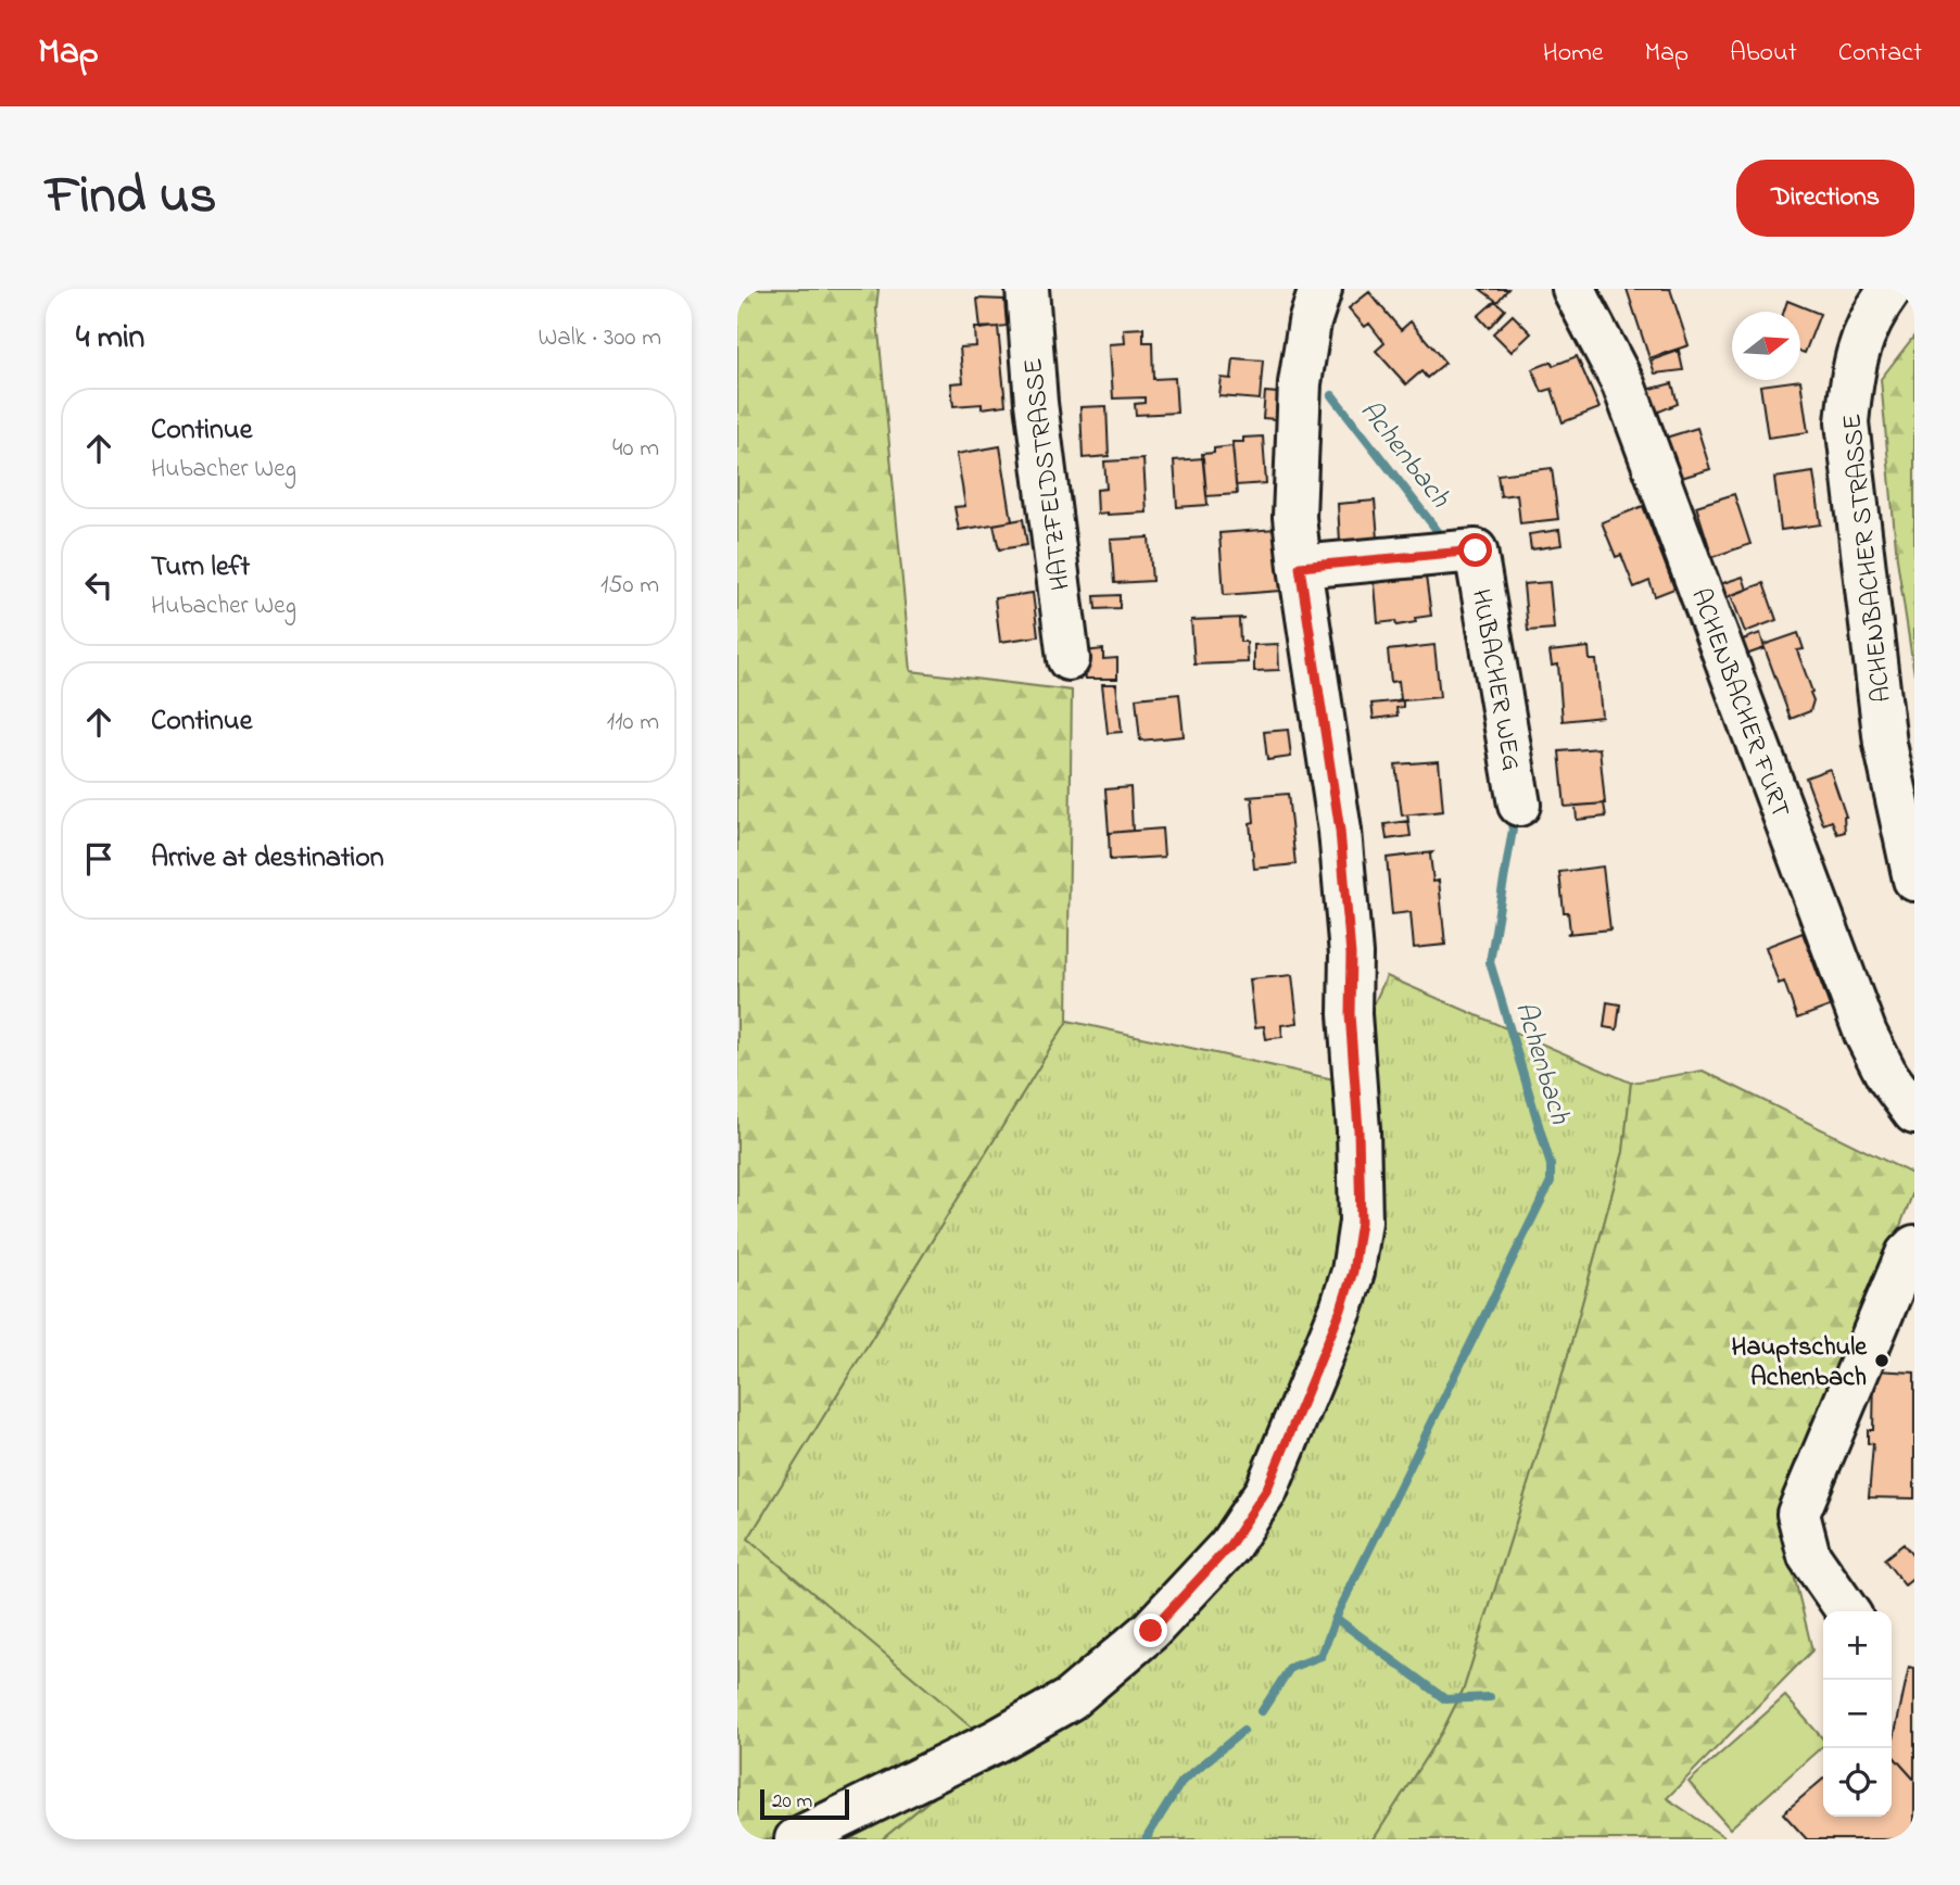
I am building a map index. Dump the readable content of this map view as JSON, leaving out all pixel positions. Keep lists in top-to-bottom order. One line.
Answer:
{"streets":{"street":["HATZFELDSTRASSE","ACHENBACHER STRASSE","HUBACHER WEG","ACHENBACHER FURT"]},"water":["Achenbach"],"places":["Hauptschule Achenbach"],"scale_bar":"20 m","north":"right","page":{"header":"Map","nav":["Home","Map","About","Contact"],"title":"Find us","buttons":"Directions","heading":["4 min","Walk · 300 m"],"list":[["Continue","Hubacher Weg","40 m"],["Turn left","Hubacher Weg","150 m"],["Continue","110 m"],"Arrive at destination"],"map_buttons":["+","−"],"scale":"20 m"}}
